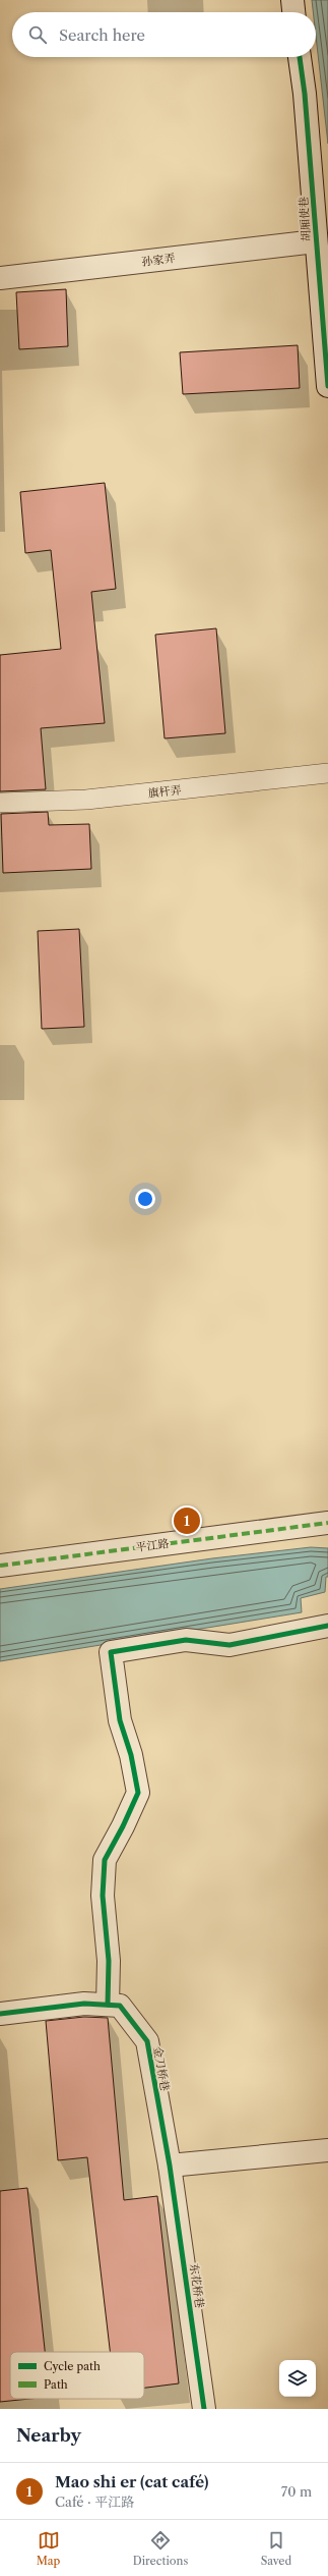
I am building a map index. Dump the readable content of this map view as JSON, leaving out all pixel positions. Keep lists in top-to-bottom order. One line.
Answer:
{"streets":{"street":["胡厢使巷","孙家弄","平江路","金刀桥巷","东花桥巷"],"lane":["旗杆弄"]},"crossings":[["胡厢使巷","孙家弄"],["金刀桥巷","东花桥巷"]],"legend":["Cycle path","Path"],"page":{"search":"Search here","pins":"1","heading":"Nearby","list":[{"mark":"1","name":"Mao shi er (cat café)","note":"Café · 平江路","value":"70 m"}],"nav":["Map","Directions","Saved"]}}
